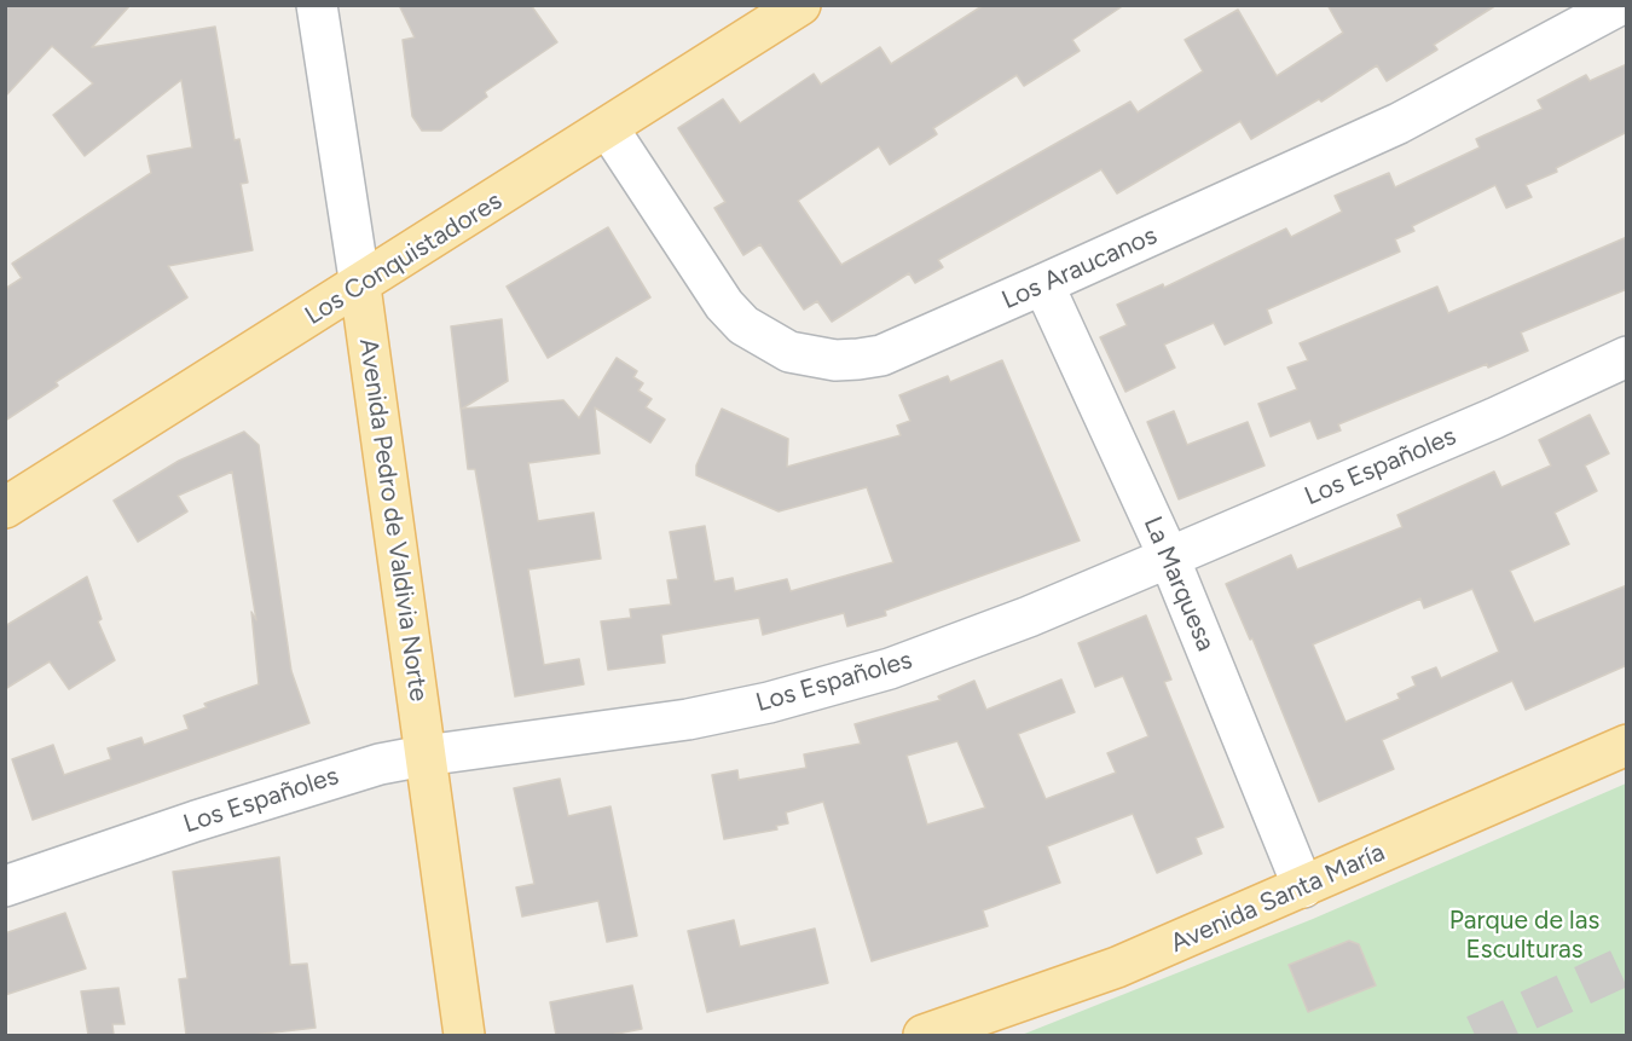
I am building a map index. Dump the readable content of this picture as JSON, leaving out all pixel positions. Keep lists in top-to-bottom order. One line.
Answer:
{"streets":{"main road":["Los Conquistadores","Avenida Pedro de Valdivia Norte","Avenida Santa María"],"street":["Los Araucanos","Los Españoles","La Marquesa"]},"crossings":[["Los Conquistadores","Los Araucanos"],["Los Conquistadores","Avenida Pedro de Valdivia Norte"],["Los Araucanos","La Marquesa"],["Los Españoles","Avenida Pedro de Valdivia Norte"],["Los Españoles","La Marquesa"],["La Marquesa","Avenida Santa María"]],"parks":["Parque de las Esculturas"]}
